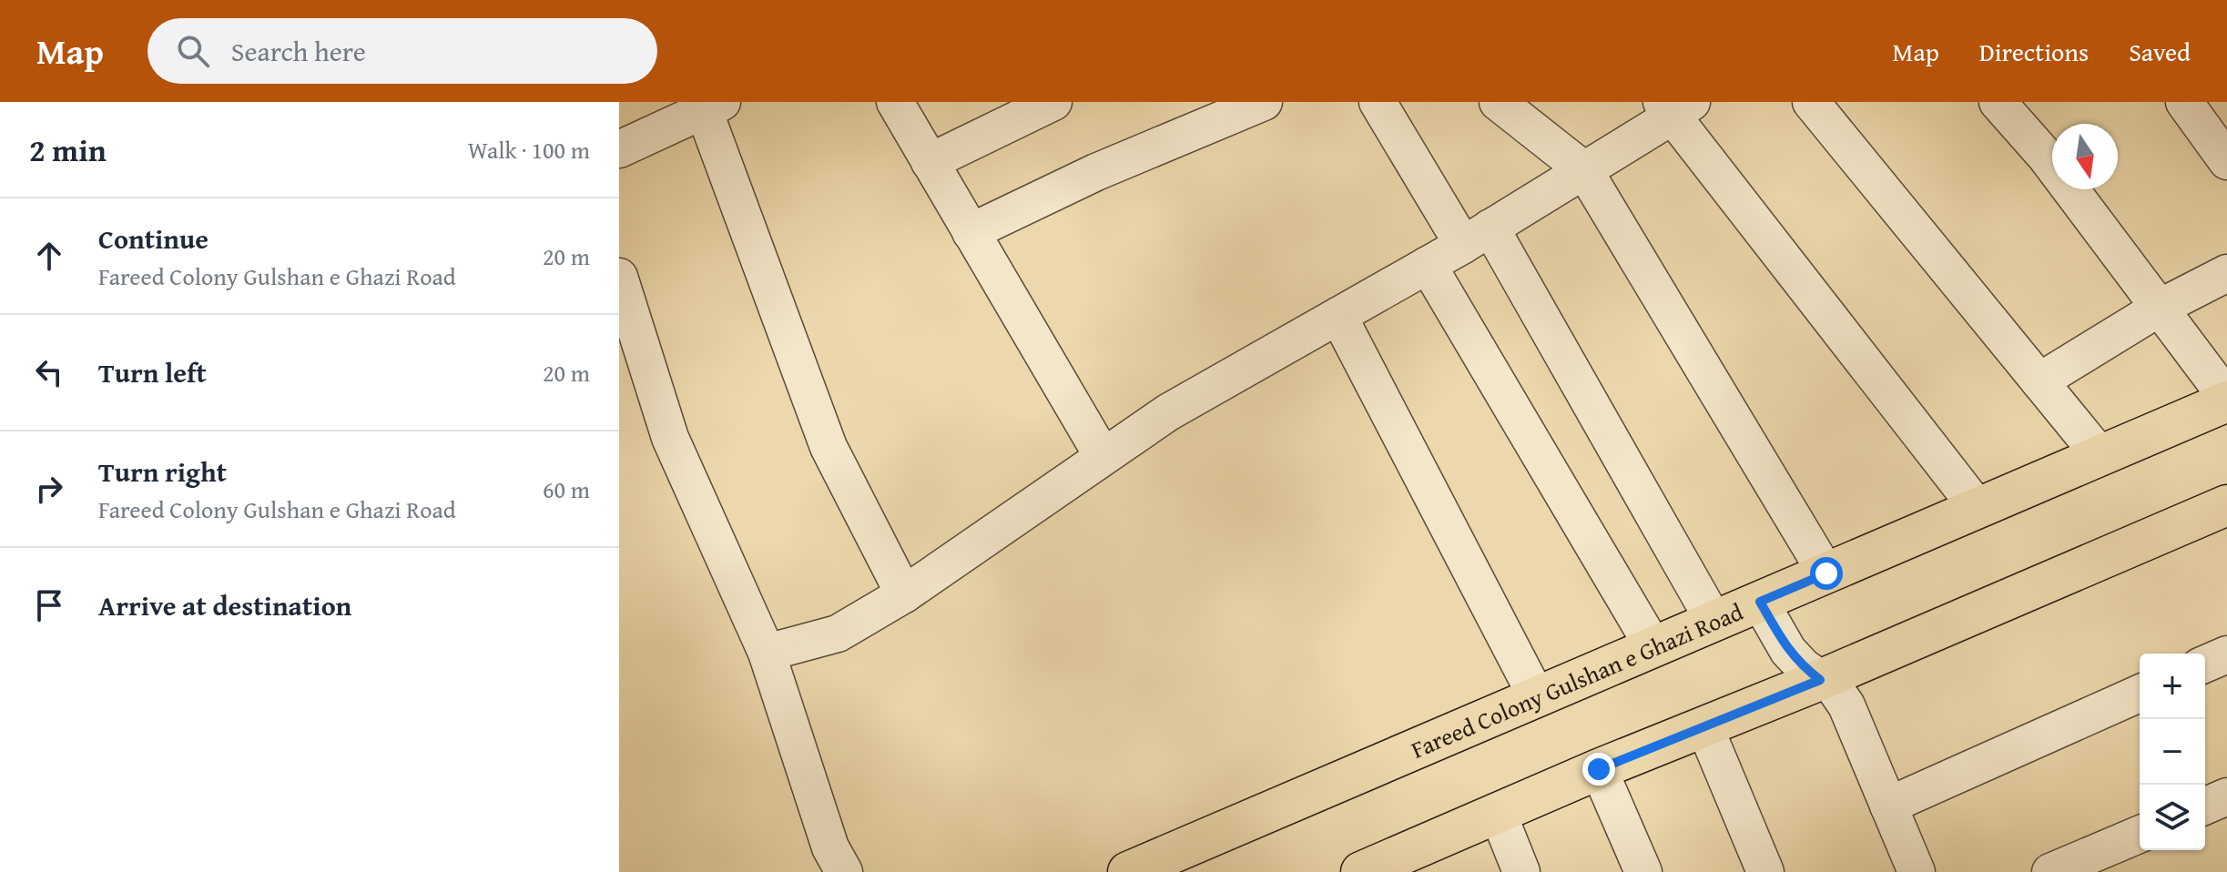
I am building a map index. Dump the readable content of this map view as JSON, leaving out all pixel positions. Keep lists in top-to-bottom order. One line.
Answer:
{"streets":{"main road":["Fareed Colony Gulshan e Ghazi Road"]},"north":"bottom","page":{"header":"Map","search":"Search here","nav":["Map","Directions","Saved"],"heading":["2 min","Walk · 100 m"],"list":[["Continue","Fareed Colony Gulshan e Ghazi Road","20 m"],["Turn left","20 m"],["Turn right","Fareed Colony Gulshan e Ghazi Road","60 m"],"Arrive at destination"],"map_buttons":["+","−"]}}
